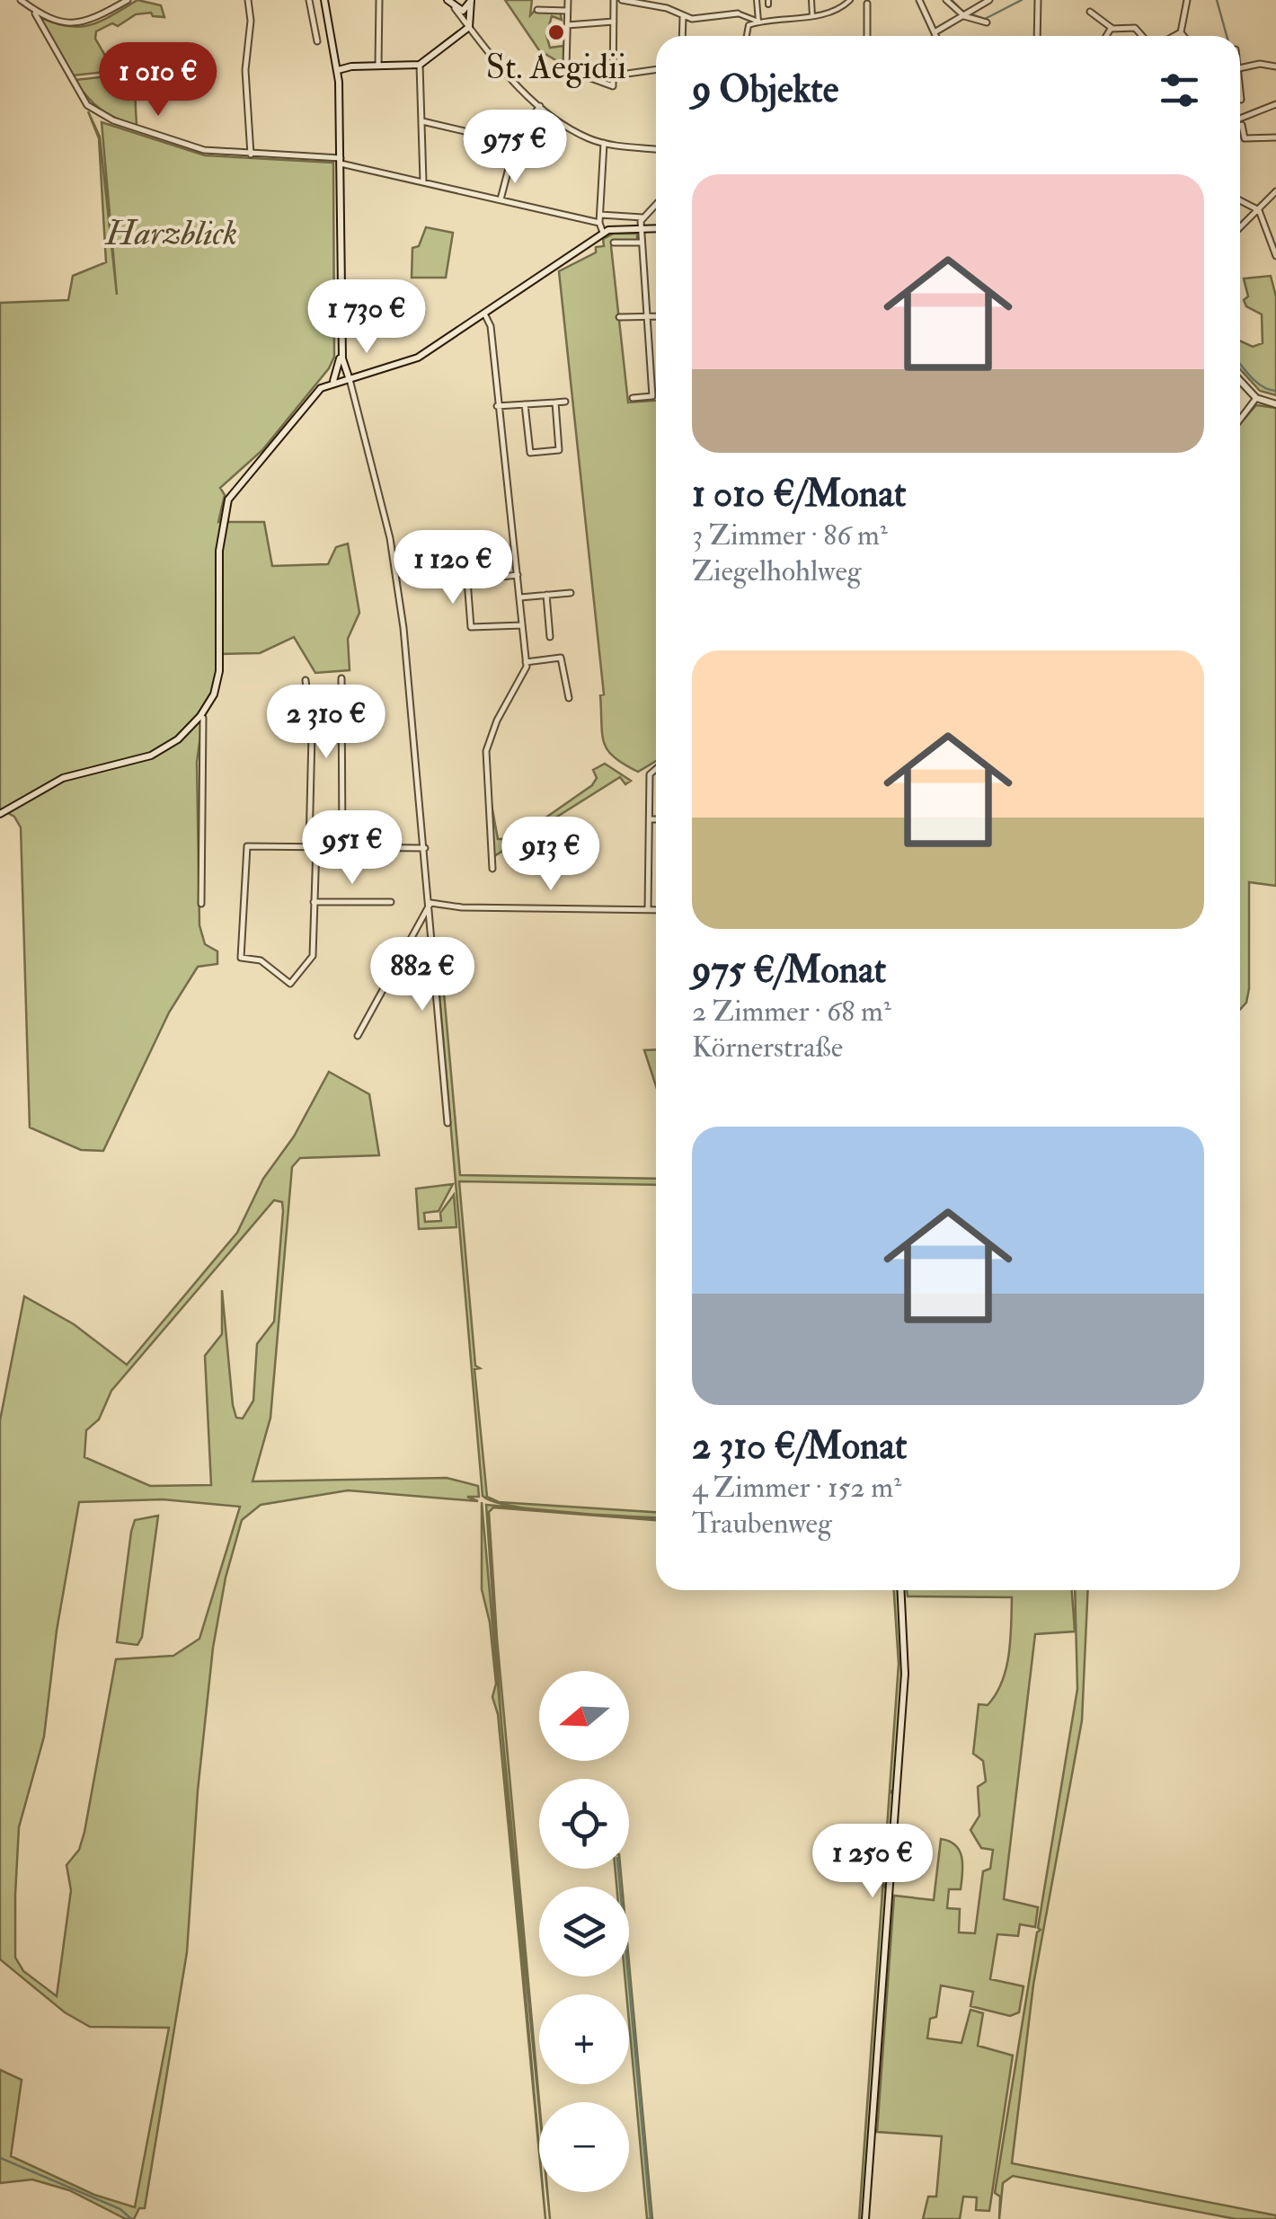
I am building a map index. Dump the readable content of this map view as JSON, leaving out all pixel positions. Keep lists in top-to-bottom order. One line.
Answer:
{"parks":["Harzblick"],"places":["St. Aegidii"],"north":"left","page":{"heading":"9 Objekte","price":["1 010 €","975 €","1 730 €","1 120 €","2 310 €","951 €","913 €","882 €","1 250 €"],"list":[{"name":"1 010 €/Monat","note":"3 Zimmer · 86 m² · Ziegelhohlweg"},{"name":"975 €/Monat","note":"2 Zimmer · 68 m² · Körnerstraße"},{"name":"2 310 €/Monat","note":"4 Zimmer · 152 m² · Traubenweg"}],"map_buttons":["+","−"]}}
